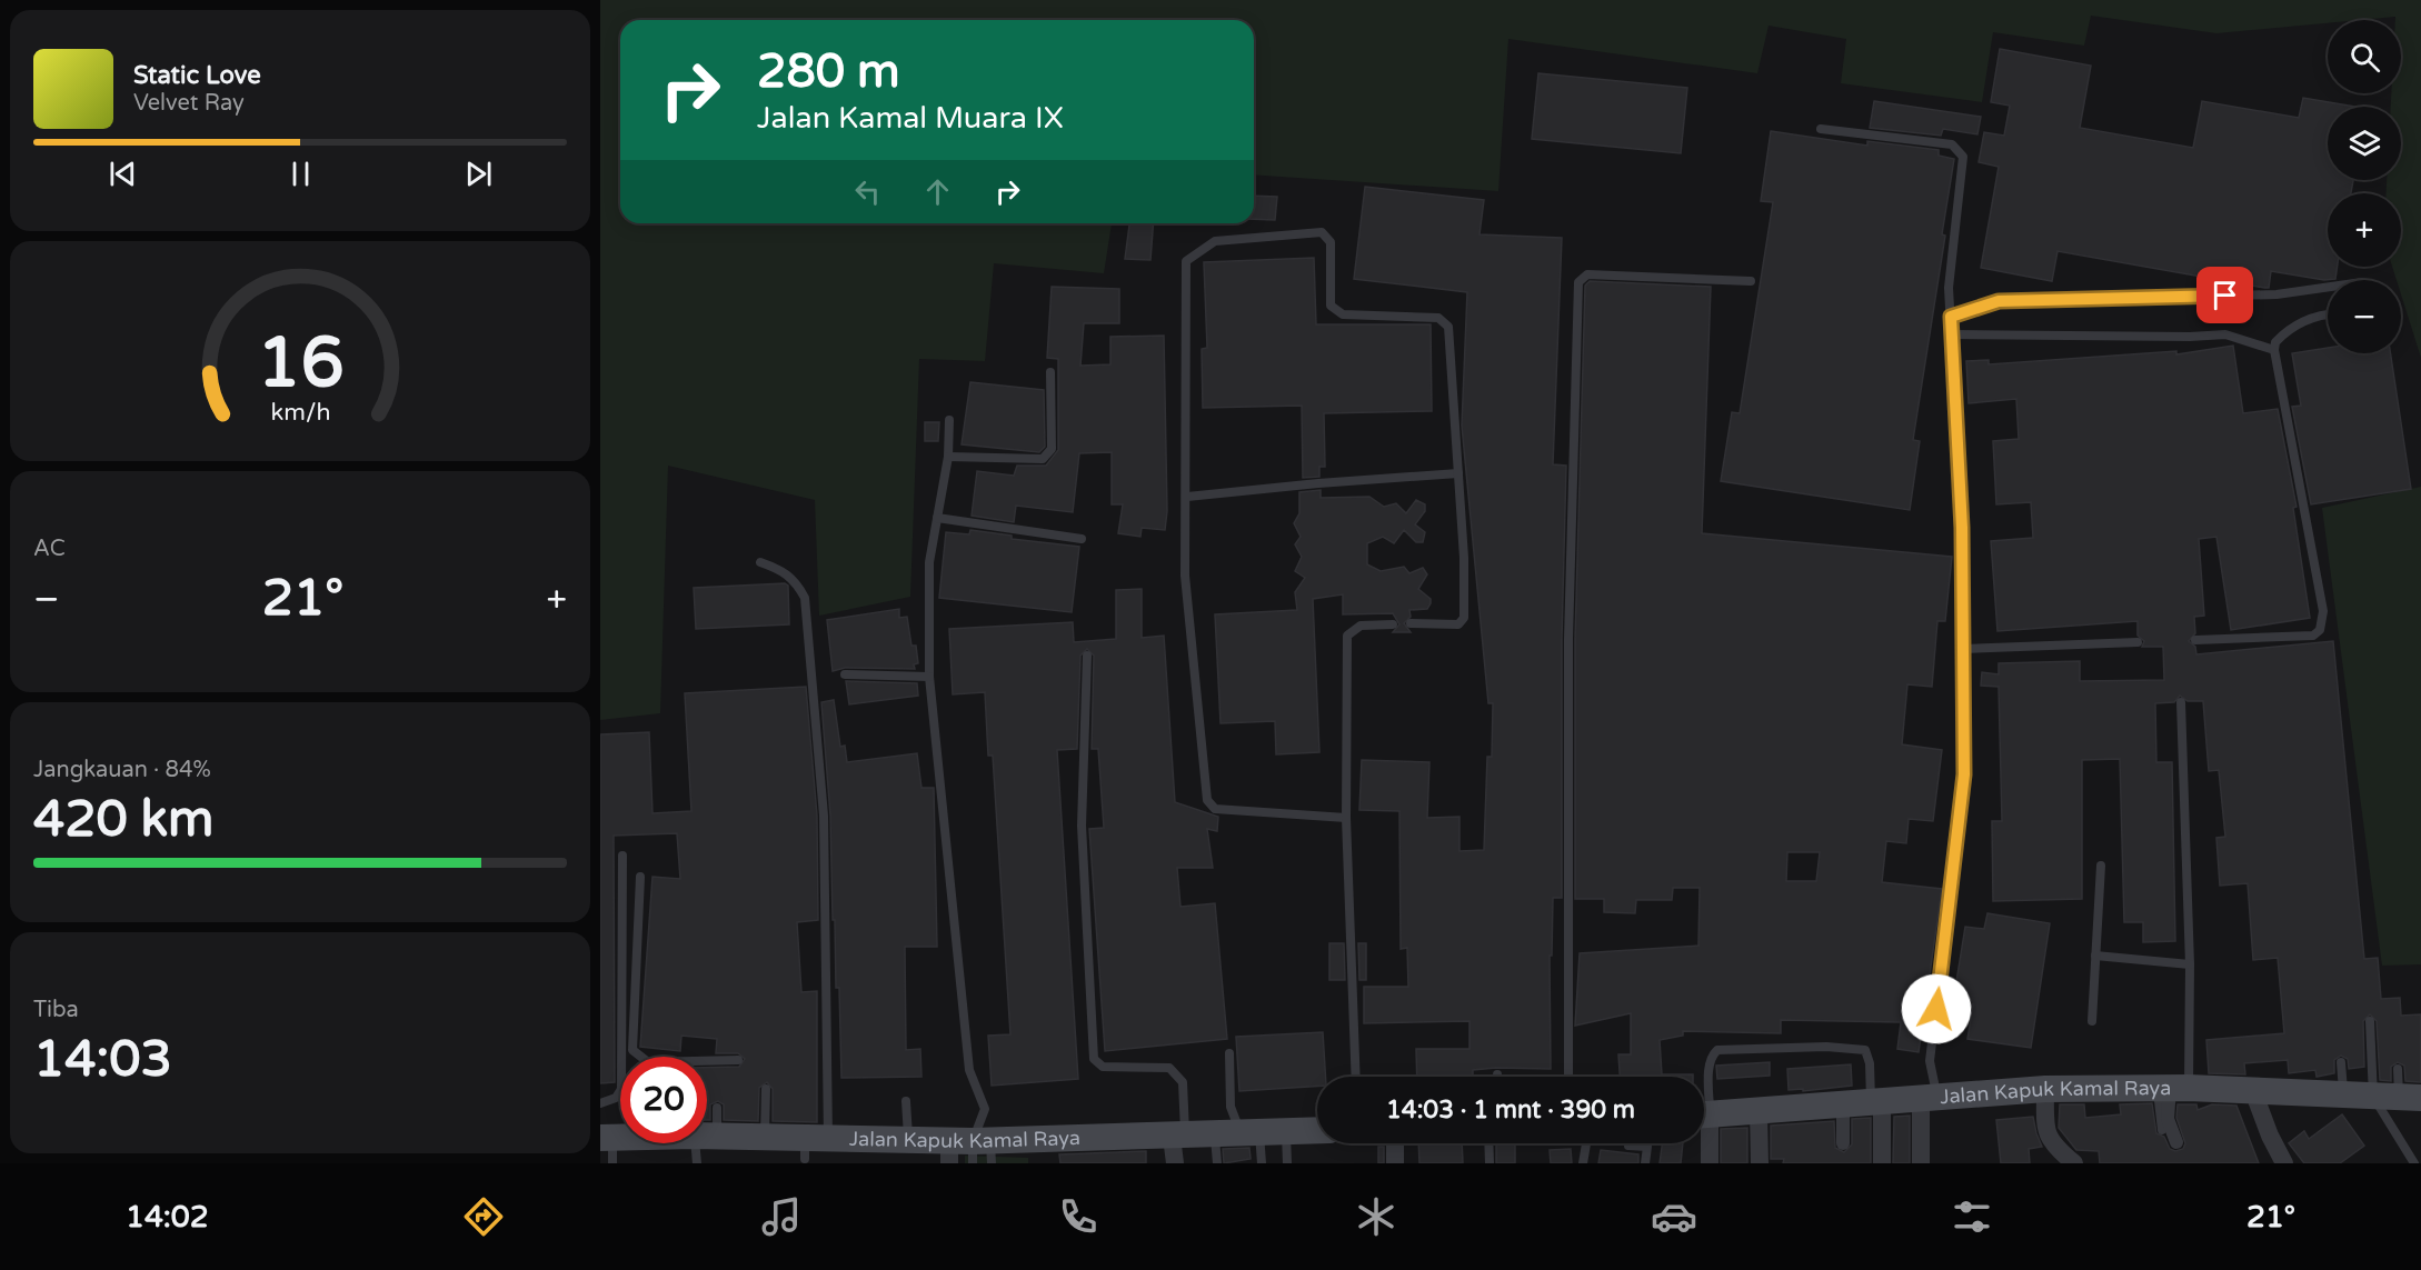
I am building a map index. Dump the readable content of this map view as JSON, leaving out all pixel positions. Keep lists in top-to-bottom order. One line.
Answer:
{"streets":{"main road":["Jalan Kapuk Kamal Raya"]},"page":{"map_buttons":["+","−"],"turn":["280 m","Jalan Kamal Muara IX"],"song":["Static Love","Velvet Ray"],"tile":["AC",["Jangkauan · 84%","420 km"],["Tiba","14:03"]],"heat":["−","21°","+"],"limit":"20","trip":"14:03 · 1 mnt · 390 m","tabs":["14:02","21°"],"gauge":["16","km/h"]}}
